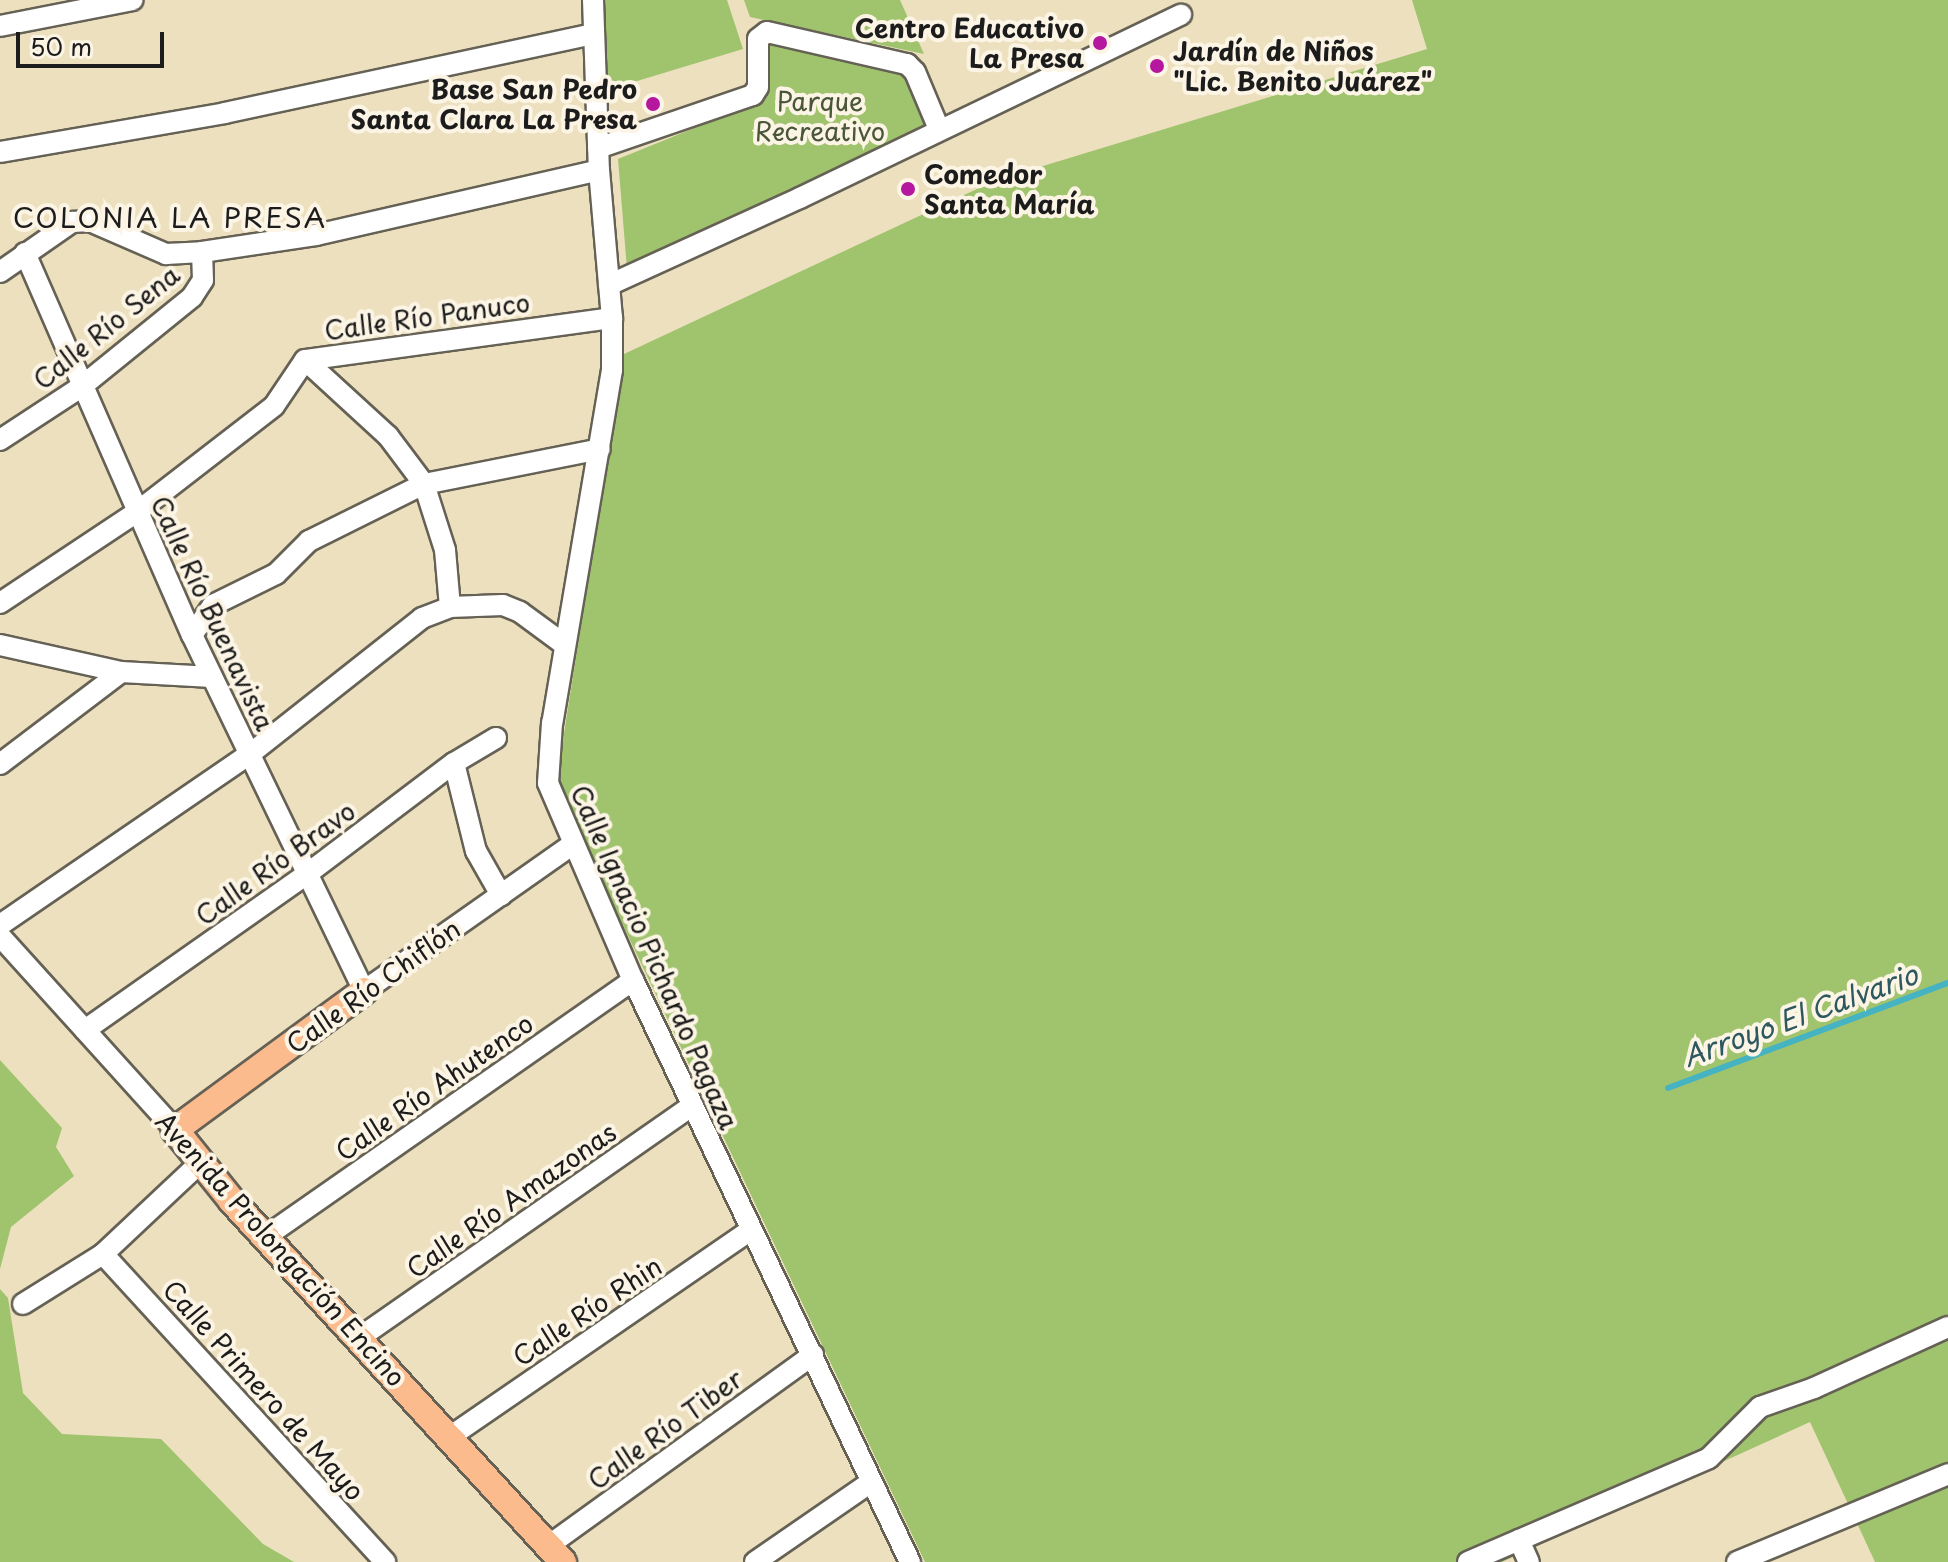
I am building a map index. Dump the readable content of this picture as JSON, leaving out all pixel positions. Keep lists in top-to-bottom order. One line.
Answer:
{"streets":{"main road":["Calle Río Chiflón","Avenida Prolongación Encino"],"street":["Calle Río Panuco","Calle Río Sena","Calle Río Buenavista","Calle Río Bravo","Calle Ignacio Pichardo Pagaza","Calle Río Ahutenco","Calle Río Amazonas","Calle Río Rhin","Calle Primero de Mayo","Calle Río Tiber"]},"crossings":[["Calle Río Panuco","Calle Río Buenavista"],["Calle Río Panuco","Calle Ignacio Pichardo Pagaza"],["Calle Río Sena","Calle Río Buenavista"],["Calle Río Sena","Calle Ignacio Pichardo Pagaza"],["Calle Río Buenavista","Calle Río Bravo"],["Calle Río Buenavista","Calle Río Chiflón"],["Calle Río Bravo","Avenida Prolongación Encino"],["Calle Ignacio Pichardo Pagaza","Calle Río Chiflón"],["Calle Ignacio Pichardo Pagaza","Calle Río Ahutenco"],["Calle Ignacio Pichardo Pagaza","Calle Río Amazonas"],["Calle Ignacio Pichardo Pagaza","Calle Río Rhin"],["Calle Ignacio Pichardo Pagaza","Calle Río Tiber"],["Calle Río Chiflón","Avenida Prolongación Encino"],["Calle Río Ahutenco","Avenida Prolongación Encino"],["Calle Río Amazonas","Avenida Prolongación Encino"],["Avenida Prolongación Encino","Calle Río Rhin"],["Avenida Prolongación Encino","Calle Río Tiber"]],"districts":["COLONIA LA PRESA"],"water":["Arroyo El Calvario"],"parks":["Parque Recreativo"],"places":["Centro Educativo La Presa","Jardín de Niños \"Lic. Benito Juárez\"","Base San Pedro Santa Clara La Presa","Comedor Santa María"],"scale_bar":"50 m"}
